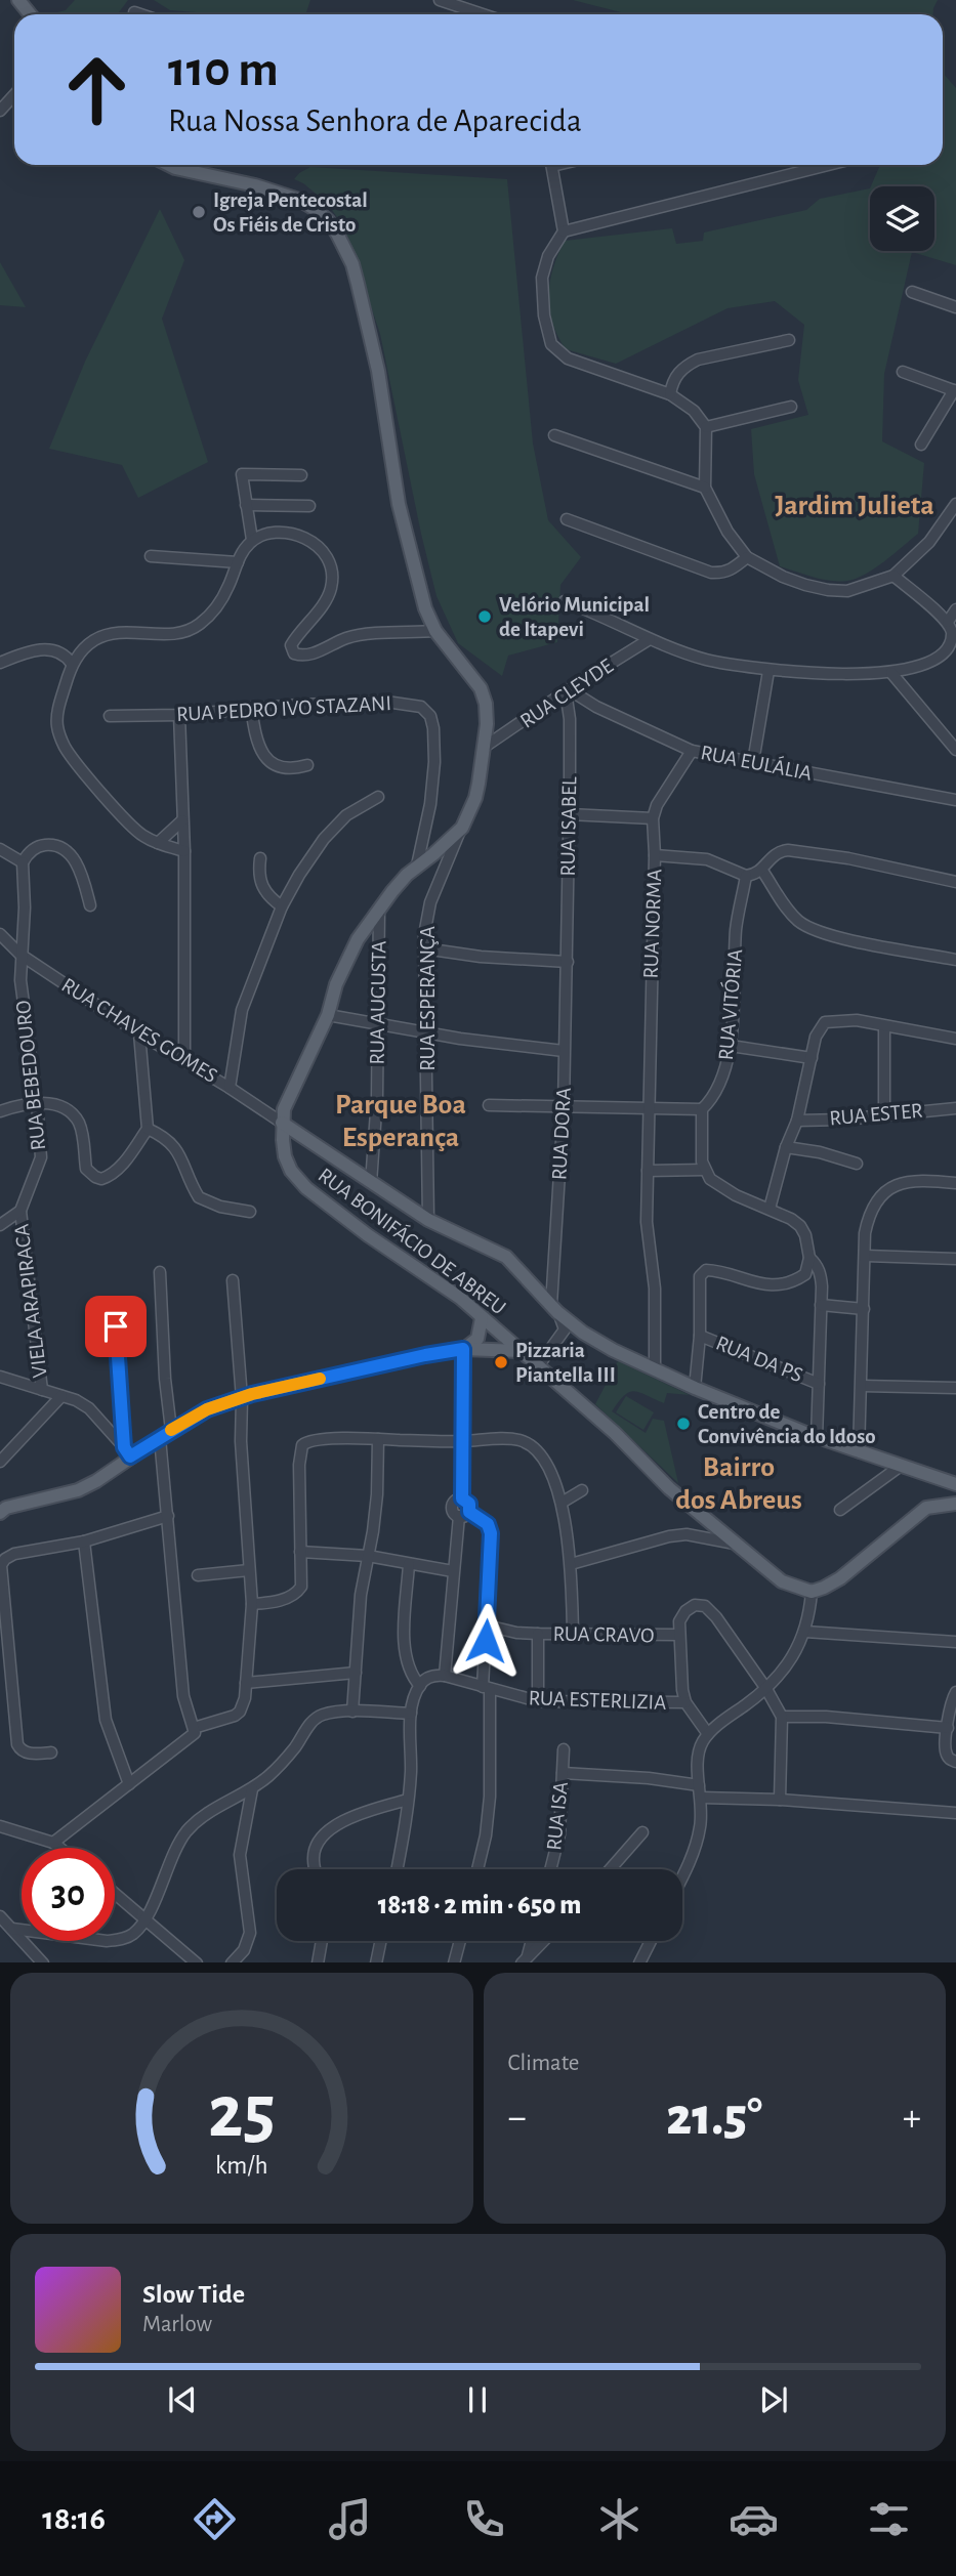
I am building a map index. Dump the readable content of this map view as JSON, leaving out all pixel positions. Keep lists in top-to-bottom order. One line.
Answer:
{"streets":{"main road":["RUA BONIFÁCIO DE ABREU"],"street":["RUA CLEYDE","RUA PEDRO IVO STAZANI","RUA EULÁLIA","RUA ISABEL","RUA NORMA","RUA ESPERANÇA","RUA AUGUSTA","RUA VITÓRIA","RUA CHAVES GOMES","RUA BEBEDOURO","RUA ESTER","RUA DORA","VIELA ARAPIRACA","RUA DA PS","RUA CRAVO","RUA ESTERLIZIA","RUA ISA"]},"crossings":[["RUA CLEYDE","RUA EULÁLIA"],["RUA CLEYDE","RUA ISABEL"],["RUA CLEYDE","RUA BONIFÁCIO DE ABREU"],["RUA PEDRO IVO STAZANI","RUA BONIFÁCIO DE ABREU"],["RUA EULÁLIA","RUA ISABEL"],["RUA EULÁLIA","RUA NORMA"],["RUA ISABEL","RUA DORA"],["RUA ESPERANÇA","RUA BONIFÁCIO DE ABREU"],["RUA AUGUSTA","RUA BONIFÁCIO DE ABREU"],["RUA CHAVES GOMES","RUA BEBEDOURO"],["RUA CHAVES GOMES","RUA BONIFÁCIO DE ABREU"],["RUA BEBEDOURO","VIELA ARAPIRACA"]],"districts":["Jardim Julieta","Parque Boa Esperança","Bairro dos Abreus"],"places":["Igreja Pentecostal Os Fiéis de Cristo","Velório Municipal de Itapevi","Pizzaria Piantella III","Centro de Convivência do Idoso"],"page":{"turn":["110 m","Rua Nossa Senhora de Aparecida"],"limit":"30","trip":"18:18 · 2 min · 650 m","tile":"Climate","heat":["−","21.5°","+"],"song":["Slow Tide","Marlow"],"tabs":"18:16","gauge":["25","km/h"]}}
